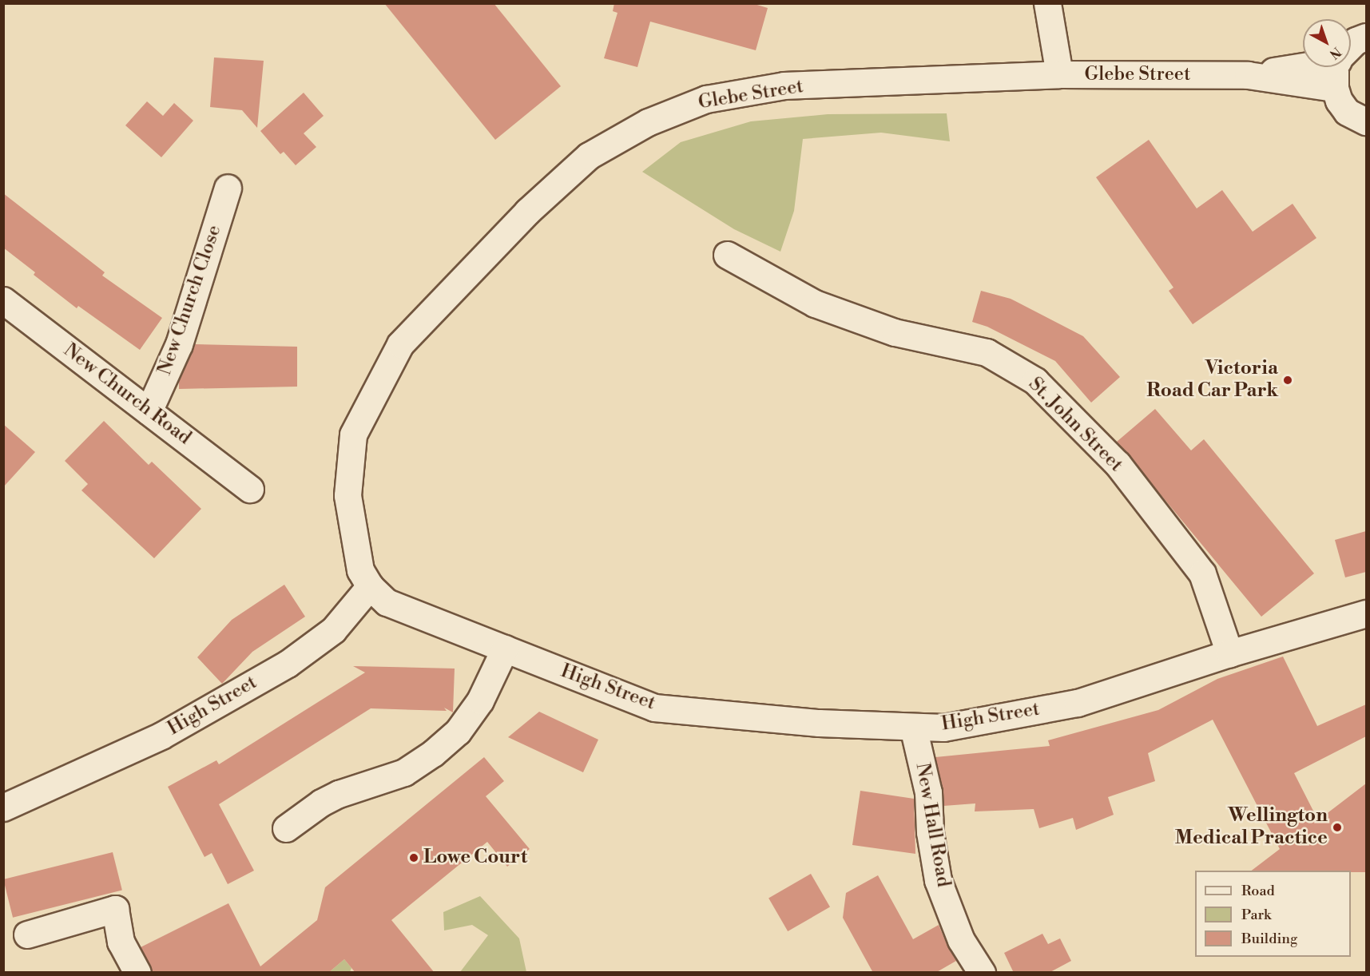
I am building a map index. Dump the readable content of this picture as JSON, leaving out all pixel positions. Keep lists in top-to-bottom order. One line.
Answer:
{"streets":{"street":["Glebe Street","New Church Close","New Church Road","St. John Street","High Street","New Hall Road"]},"crossings":[["Glebe Street","High Street"],["New Church Close","New Church Road"],["St. John Street","High Street"],["High Street","New Hall Road"]],"places":["Victoria Road Car Park","Wellington Medical Practice","Lowe Court"],"legend":["Road","Park","Building"],"north":"bottom right"}
